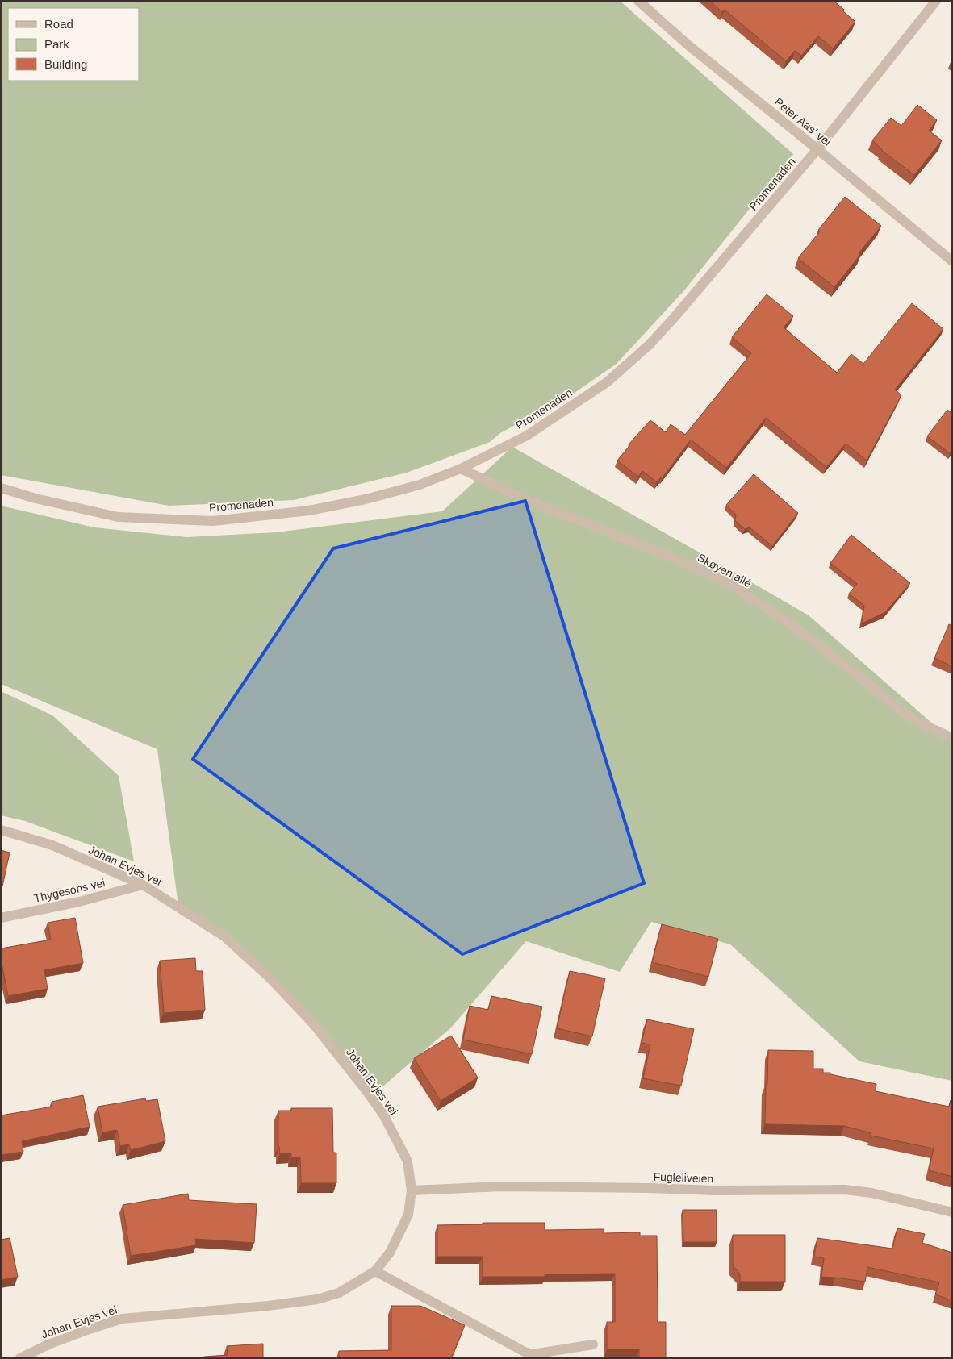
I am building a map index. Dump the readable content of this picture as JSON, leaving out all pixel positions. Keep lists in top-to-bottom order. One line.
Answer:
{"streets":{"street":["Peter Aas’ vei","Promenaden","Skøyen allé","Johan Evjes vei","Thygesons vei","Fugleliveien"]},"crossings":[["Peter Aas’ vei","Promenaden"],["Promenaden","Skøyen allé"],["Johan Evjes vei","Thygesons vei"],["Johan Evjes vei","Fugleliveien"]],"legend":["Road","Park","Building"]}
